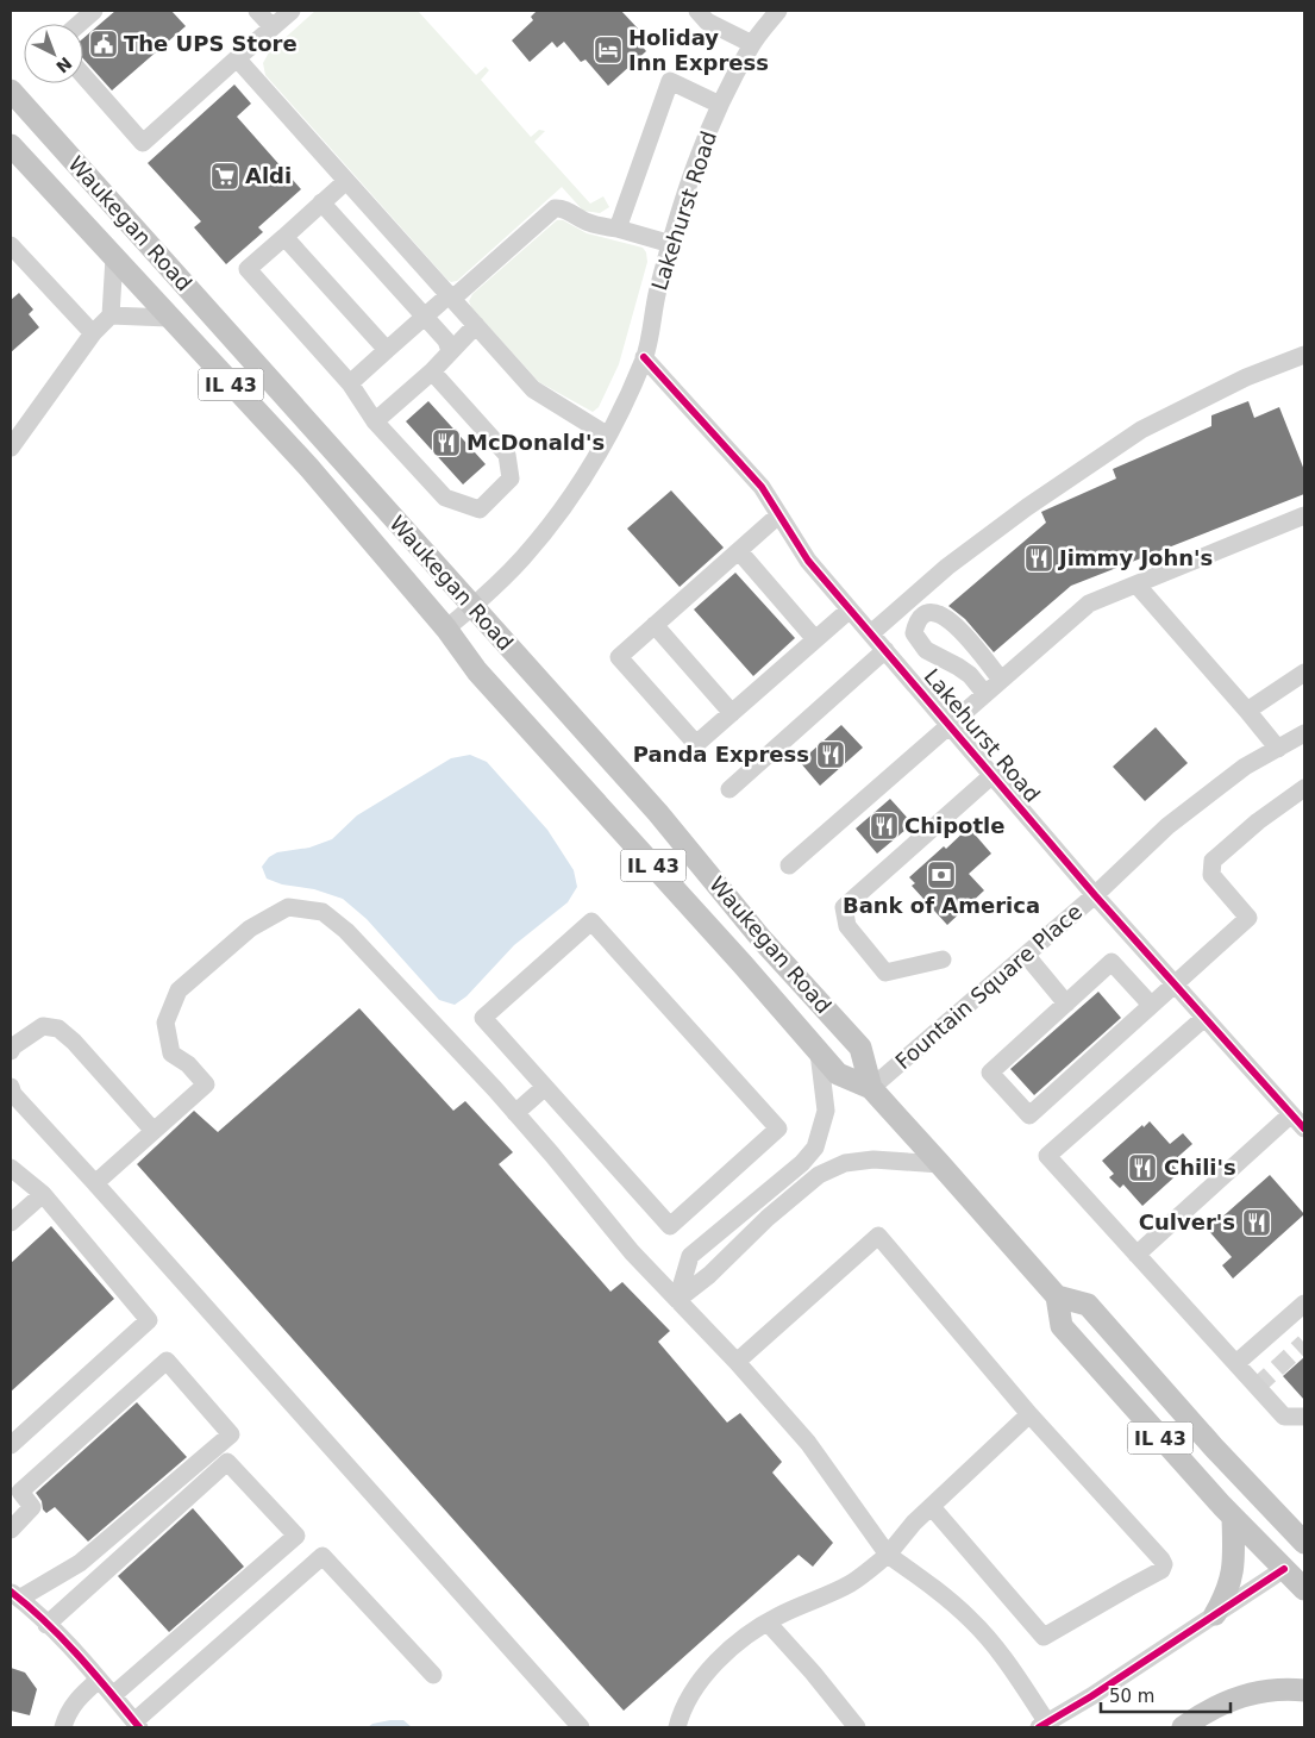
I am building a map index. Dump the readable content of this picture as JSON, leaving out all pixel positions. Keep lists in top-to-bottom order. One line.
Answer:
{"streets":{"main road":["Waukegan Road","IL 43"],"street":["Lakehurst Road","Fountain Square Place"]},"crossings":[["Lakehurst Road","Waukegan Road"],["Lakehurst Road","Fountain Square Place"],["Waukegan Road","IL 43"],["Waukegan Road","Fountain Square Place"]],"places":{"public building":["The UPS Store"],"hotel":["Holiday Inn Express"],"supermarket":["Aldi"],"restaurant":["McDonald's","Jimmy John's","Panda Express","Chipotle","Chili's","Culver's"],"bank":["Bank of America"]},"scale_bar":"50 m","north":"bottom right"}
